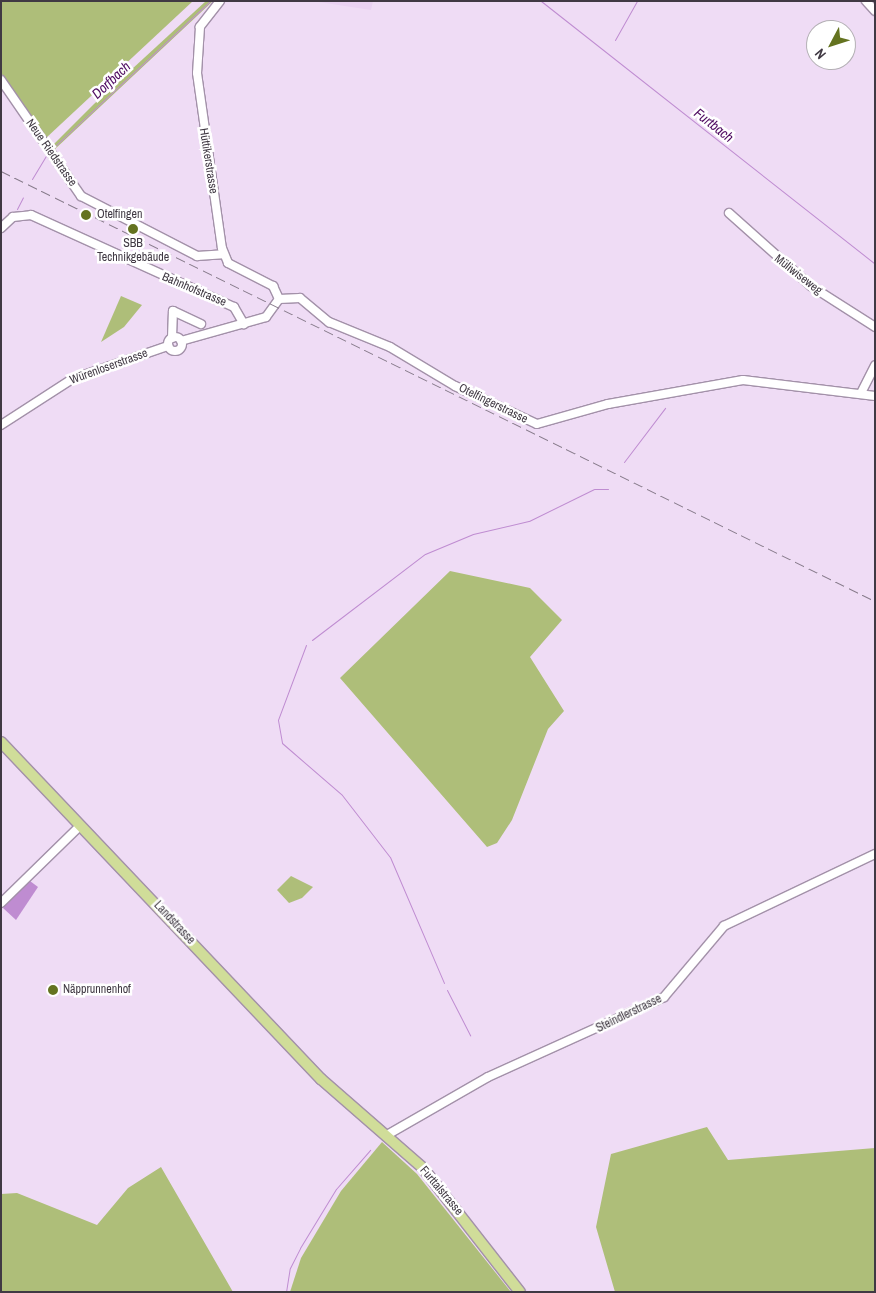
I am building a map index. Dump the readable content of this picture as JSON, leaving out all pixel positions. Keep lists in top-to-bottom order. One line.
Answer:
{"streets":{"main road":["Landstrasse","Furttalstrasse"],"street":["Neue Riedstrasse","Hüttikerstrasse","Müliwiseweg","Bahnhofstrasse","Würenloserstrasse","Otelfingerstrasse","Steindlerstrasse"]},"crossings":[["Neue Riedstrasse","Hüttikerstrasse"],["Landstrasse","Furttalstrasse"],["Steindlerstrasse","Furttalstrasse"]],"water":["Dorfbach","Furtbach"],"places":["Otelfingen","SBB Technikgebäude","Näpprunnenhof"],"north":"bottom left"}
